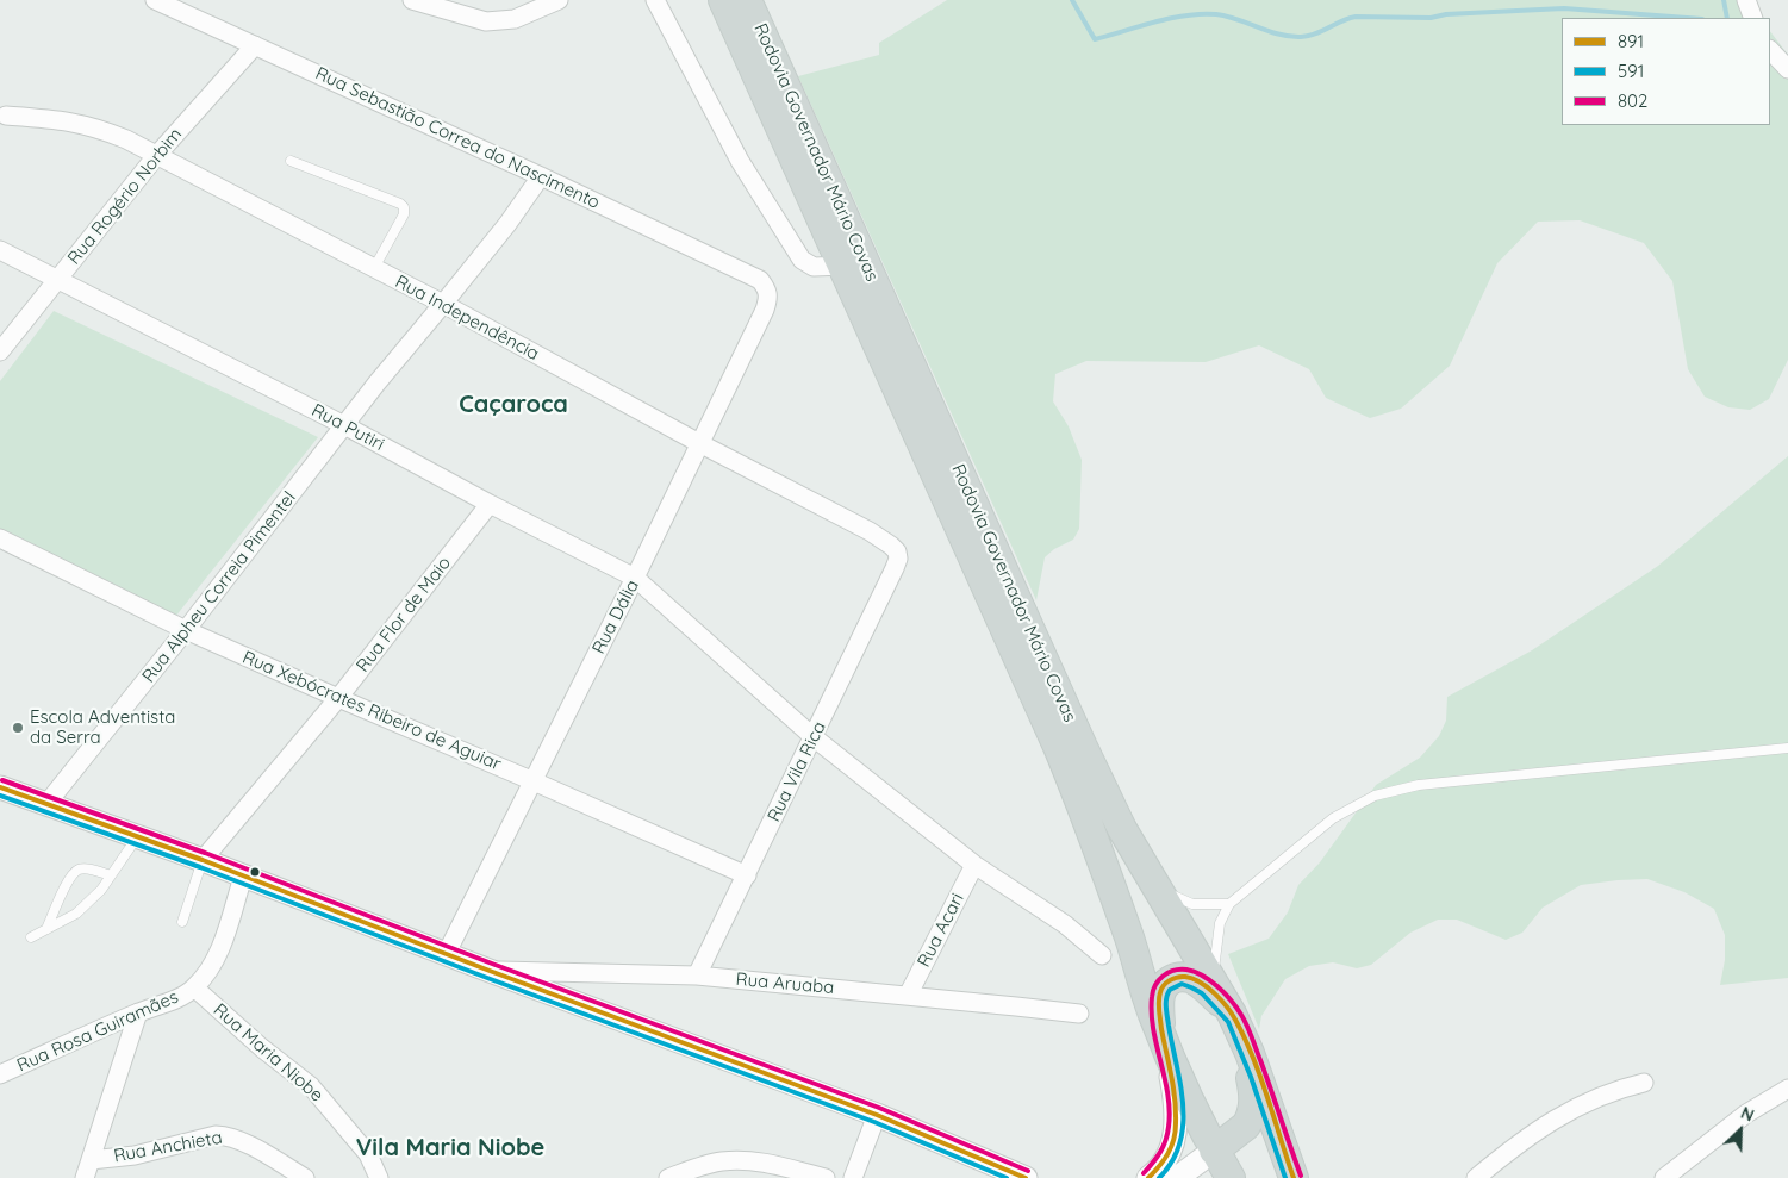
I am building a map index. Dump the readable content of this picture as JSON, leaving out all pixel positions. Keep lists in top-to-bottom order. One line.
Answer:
{"streets":{"main road":["Rodovia Governador Mário Covas"],"street":["Rua Sebastião Correa do Nascimento","Rua Rogério Norbim","Rua Independência","Rua Putiri","Rua Alpheu Correia Pimentel","Rua Flor de Maio","Rua Dália","Rua Xebócrates Ribeiro de Aguiar","Rua Vila Rica","Rua Acari","Rua Aruaba","Rua Rosa Guiramães","Rua Maria Niobe","Rua Anchieta"]},"crossings":[["Rua Sebastião Correa do Nascimento","Rua Rogério Norbim"],["Rua Sebastião Correa do Nascimento","Rua Alpheu Correia Pimentel"],["Rua Sebastião Correa do Nascimento","Rua Dália"],["Rua Rogério Norbim","Rua Independência"],["Rua Rogério Norbim","Rua Putiri"],["Rua Independência","Rua Alpheu Correia Pimentel"],["Rua Independência","Rua Dália"],["Rua Independência","Rua Vila Rica"],["Rua Putiri","Rua Alpheu Correia Pimentel"],["Rua Putiri","Rua Flor de Maio"],["Rua Putiri","Rua Dália"],["Rua Putiri","Rua Vila Rica"],["Rua Putiri","Rua Acari"],["Rua Alpheu Correia Pimentel","Rua Xebócrates Ribeiro de Aguiar"],["Rua Flor de Maio","Rua Xebócrates Ribeiro de Aguiar"],["Rua Dália","Rua Xebócrates Ribeiro de Aguiar"],["Rua Xebócrates Ribeiro de Aguiar","Rua Vila Rica"],["Rua Vila Rica","Rua Aruaba"],["Rua Acari","Rua Aruaba"],["Rua Rosa Guiramães","Rua Maria Niobe"]],"districts":["Caçaroca","Vila Maria Niobe"],"places":["Escola Adventista da Serra"],"lines":["transit line 802","transit line 891","transit line 591"],"legend":["891","591","802"],"north":"top right"}
